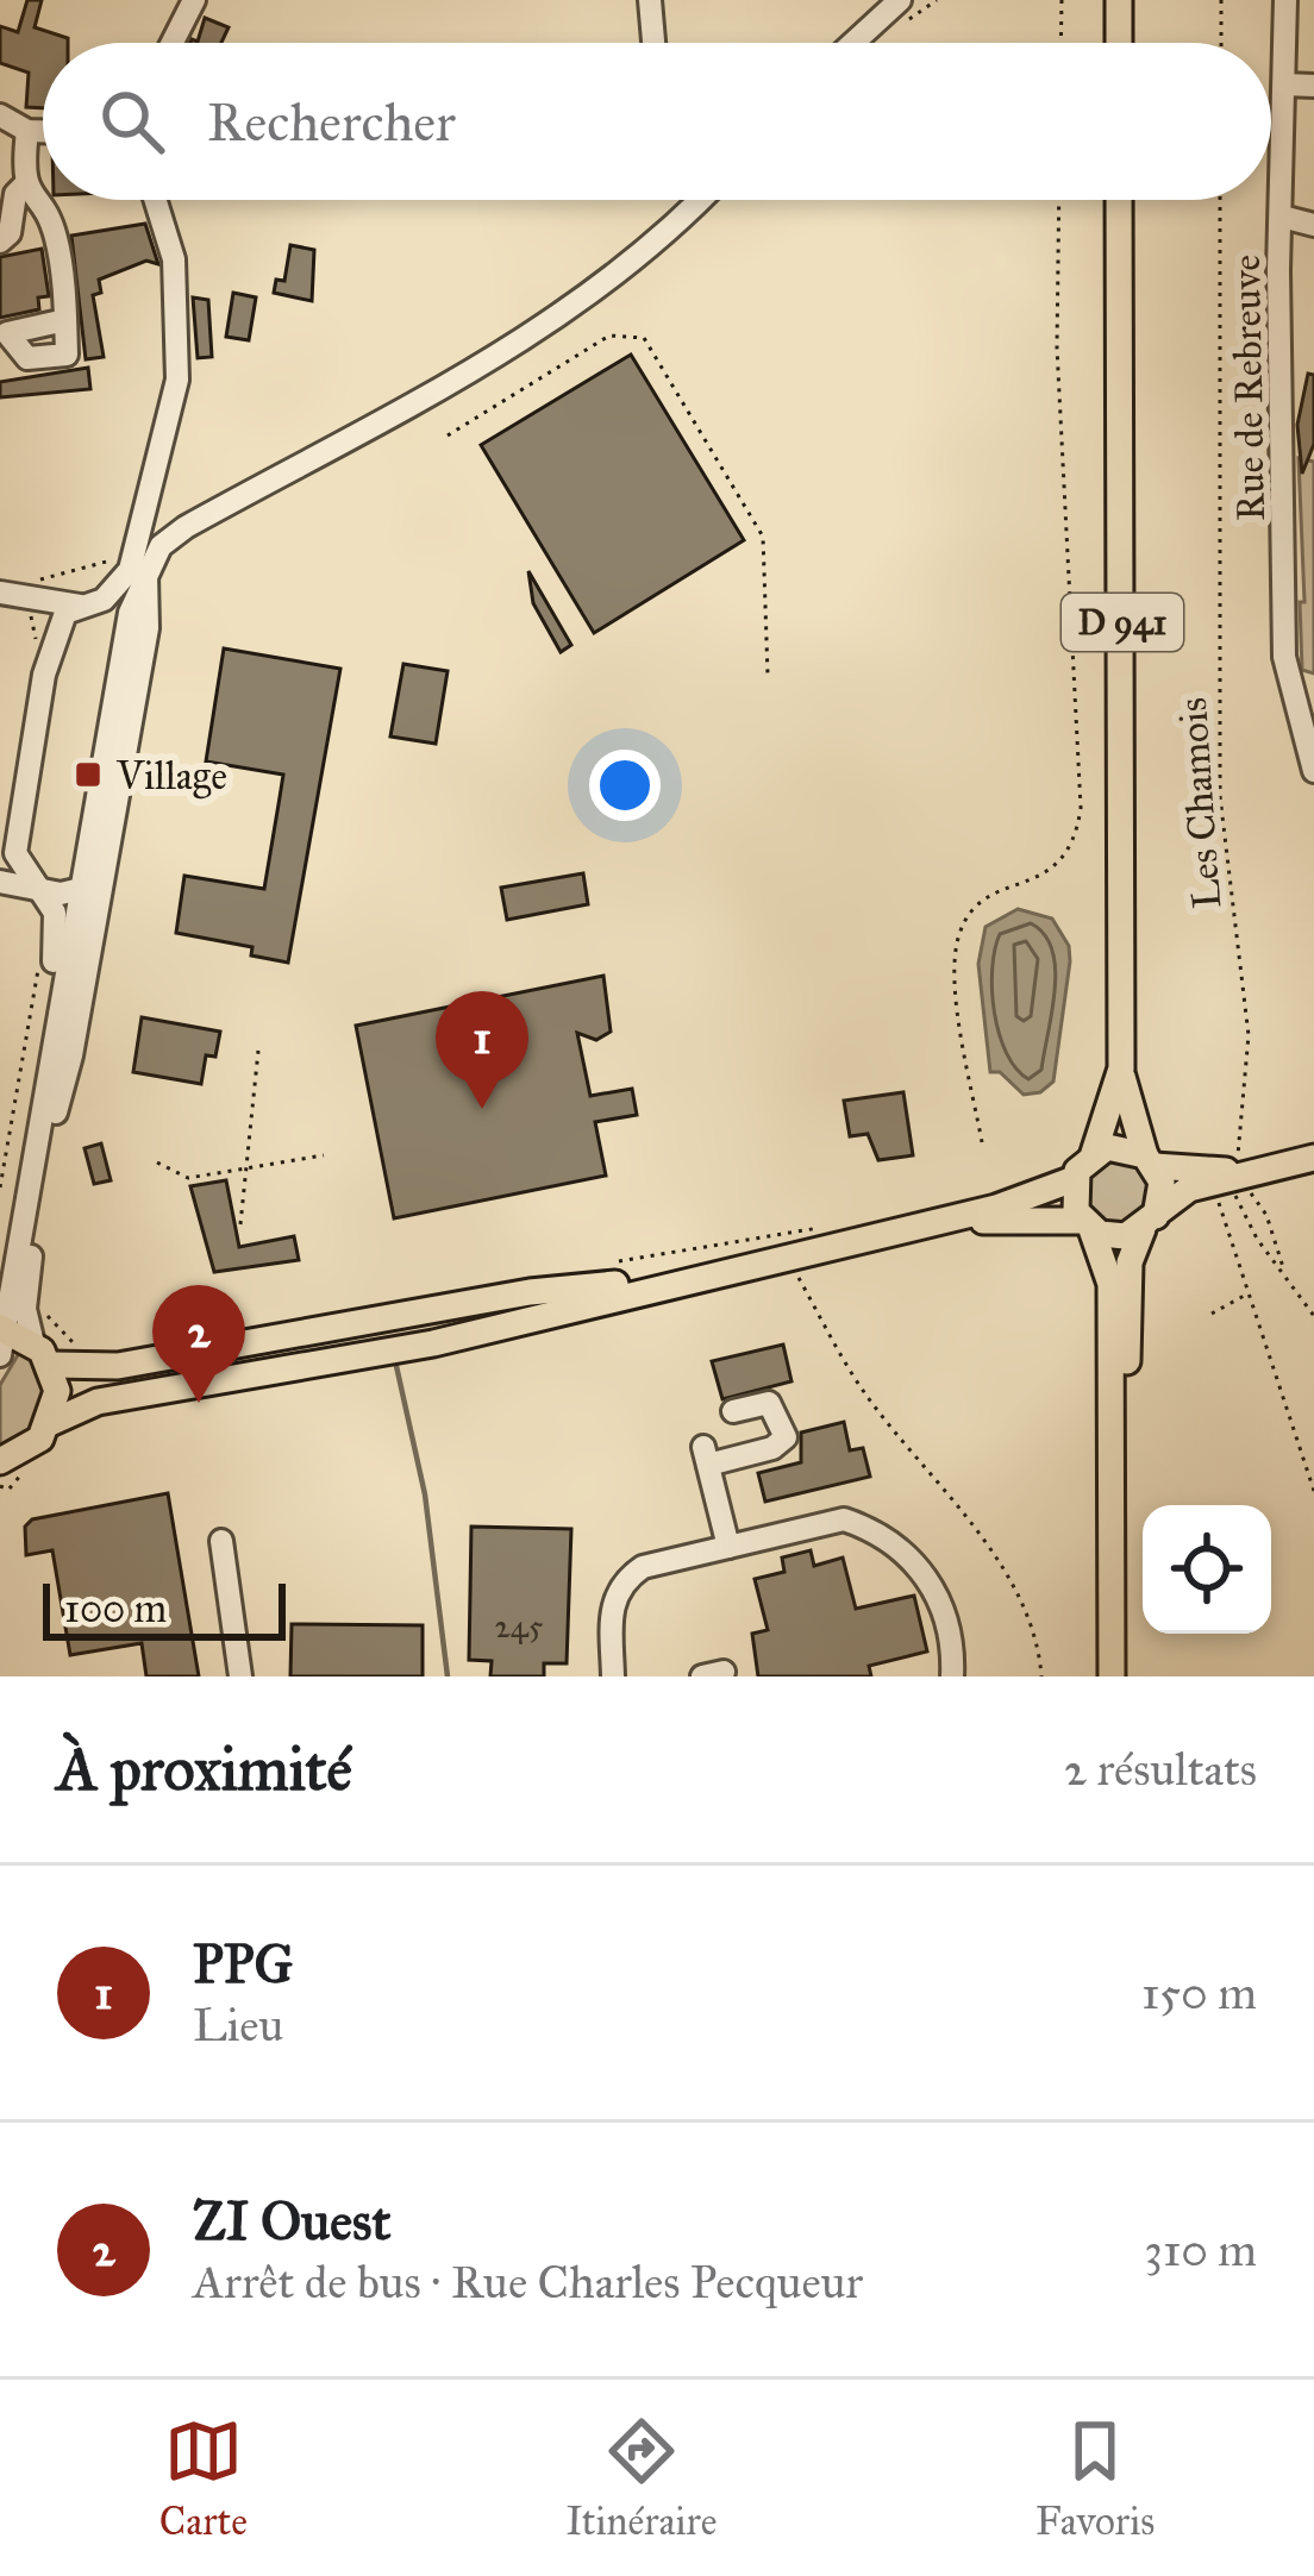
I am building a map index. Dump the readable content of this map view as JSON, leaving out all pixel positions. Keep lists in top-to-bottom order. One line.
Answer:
{"streets":{"main road":["D 941"],"street":["Rue de Rebreuve"],"path":["Les Chamois"]},"places":{"transit":["Village"]},"house_numbers":["245"],"scale_bar":"100 m","page":{"search":"Rechercher","pins":["1","2"],"scale":"100 m","heading":["À proximité","2 résultats"],"list":[{"mark":"1","name":"PPG","note":"Lieu","value":"150 m"},{"mark":"2","name":"ZI Ouest","note":"Arrêt de bus · Rue Charles Pecqueur","value":"310 m"}],"nav":["Carte","Itinéraire","Favoris"]}}
